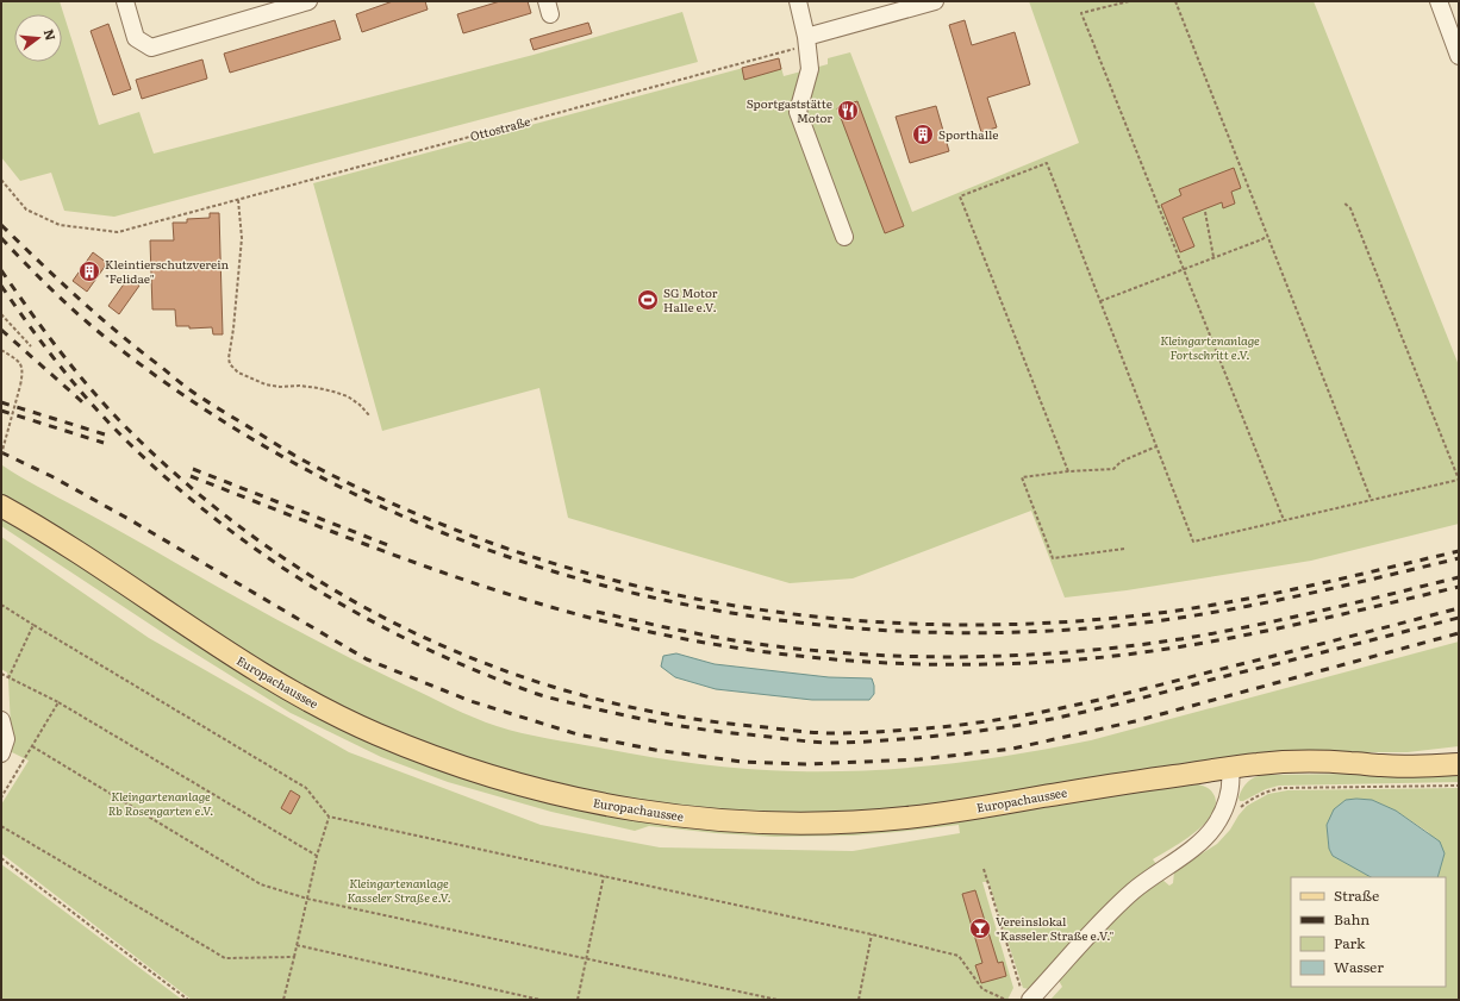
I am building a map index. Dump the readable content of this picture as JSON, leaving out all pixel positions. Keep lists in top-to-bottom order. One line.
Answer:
{"streets":{"main road":["Europachaussee"],"path":["Ottostraße"]},"parks":["Kleingartenanlage Fortschritt e.V.","Kleingartenanlage Rb Rosengarten e.V.","Kleingartenanlage Kasseler Straße e.V."],"places":{"restaurant":["Sportgaststätte Motor"],"building":["Sporthalle","Kleintierschutzverein \"Felidae\""],"sports":["SG Motor Halle e.V."],"bar":["Vereinslokal \"Kasseler Straße e.V.\""]},"legend":["Straße","Bahn","Park","Wasser"],"north":"right"}
